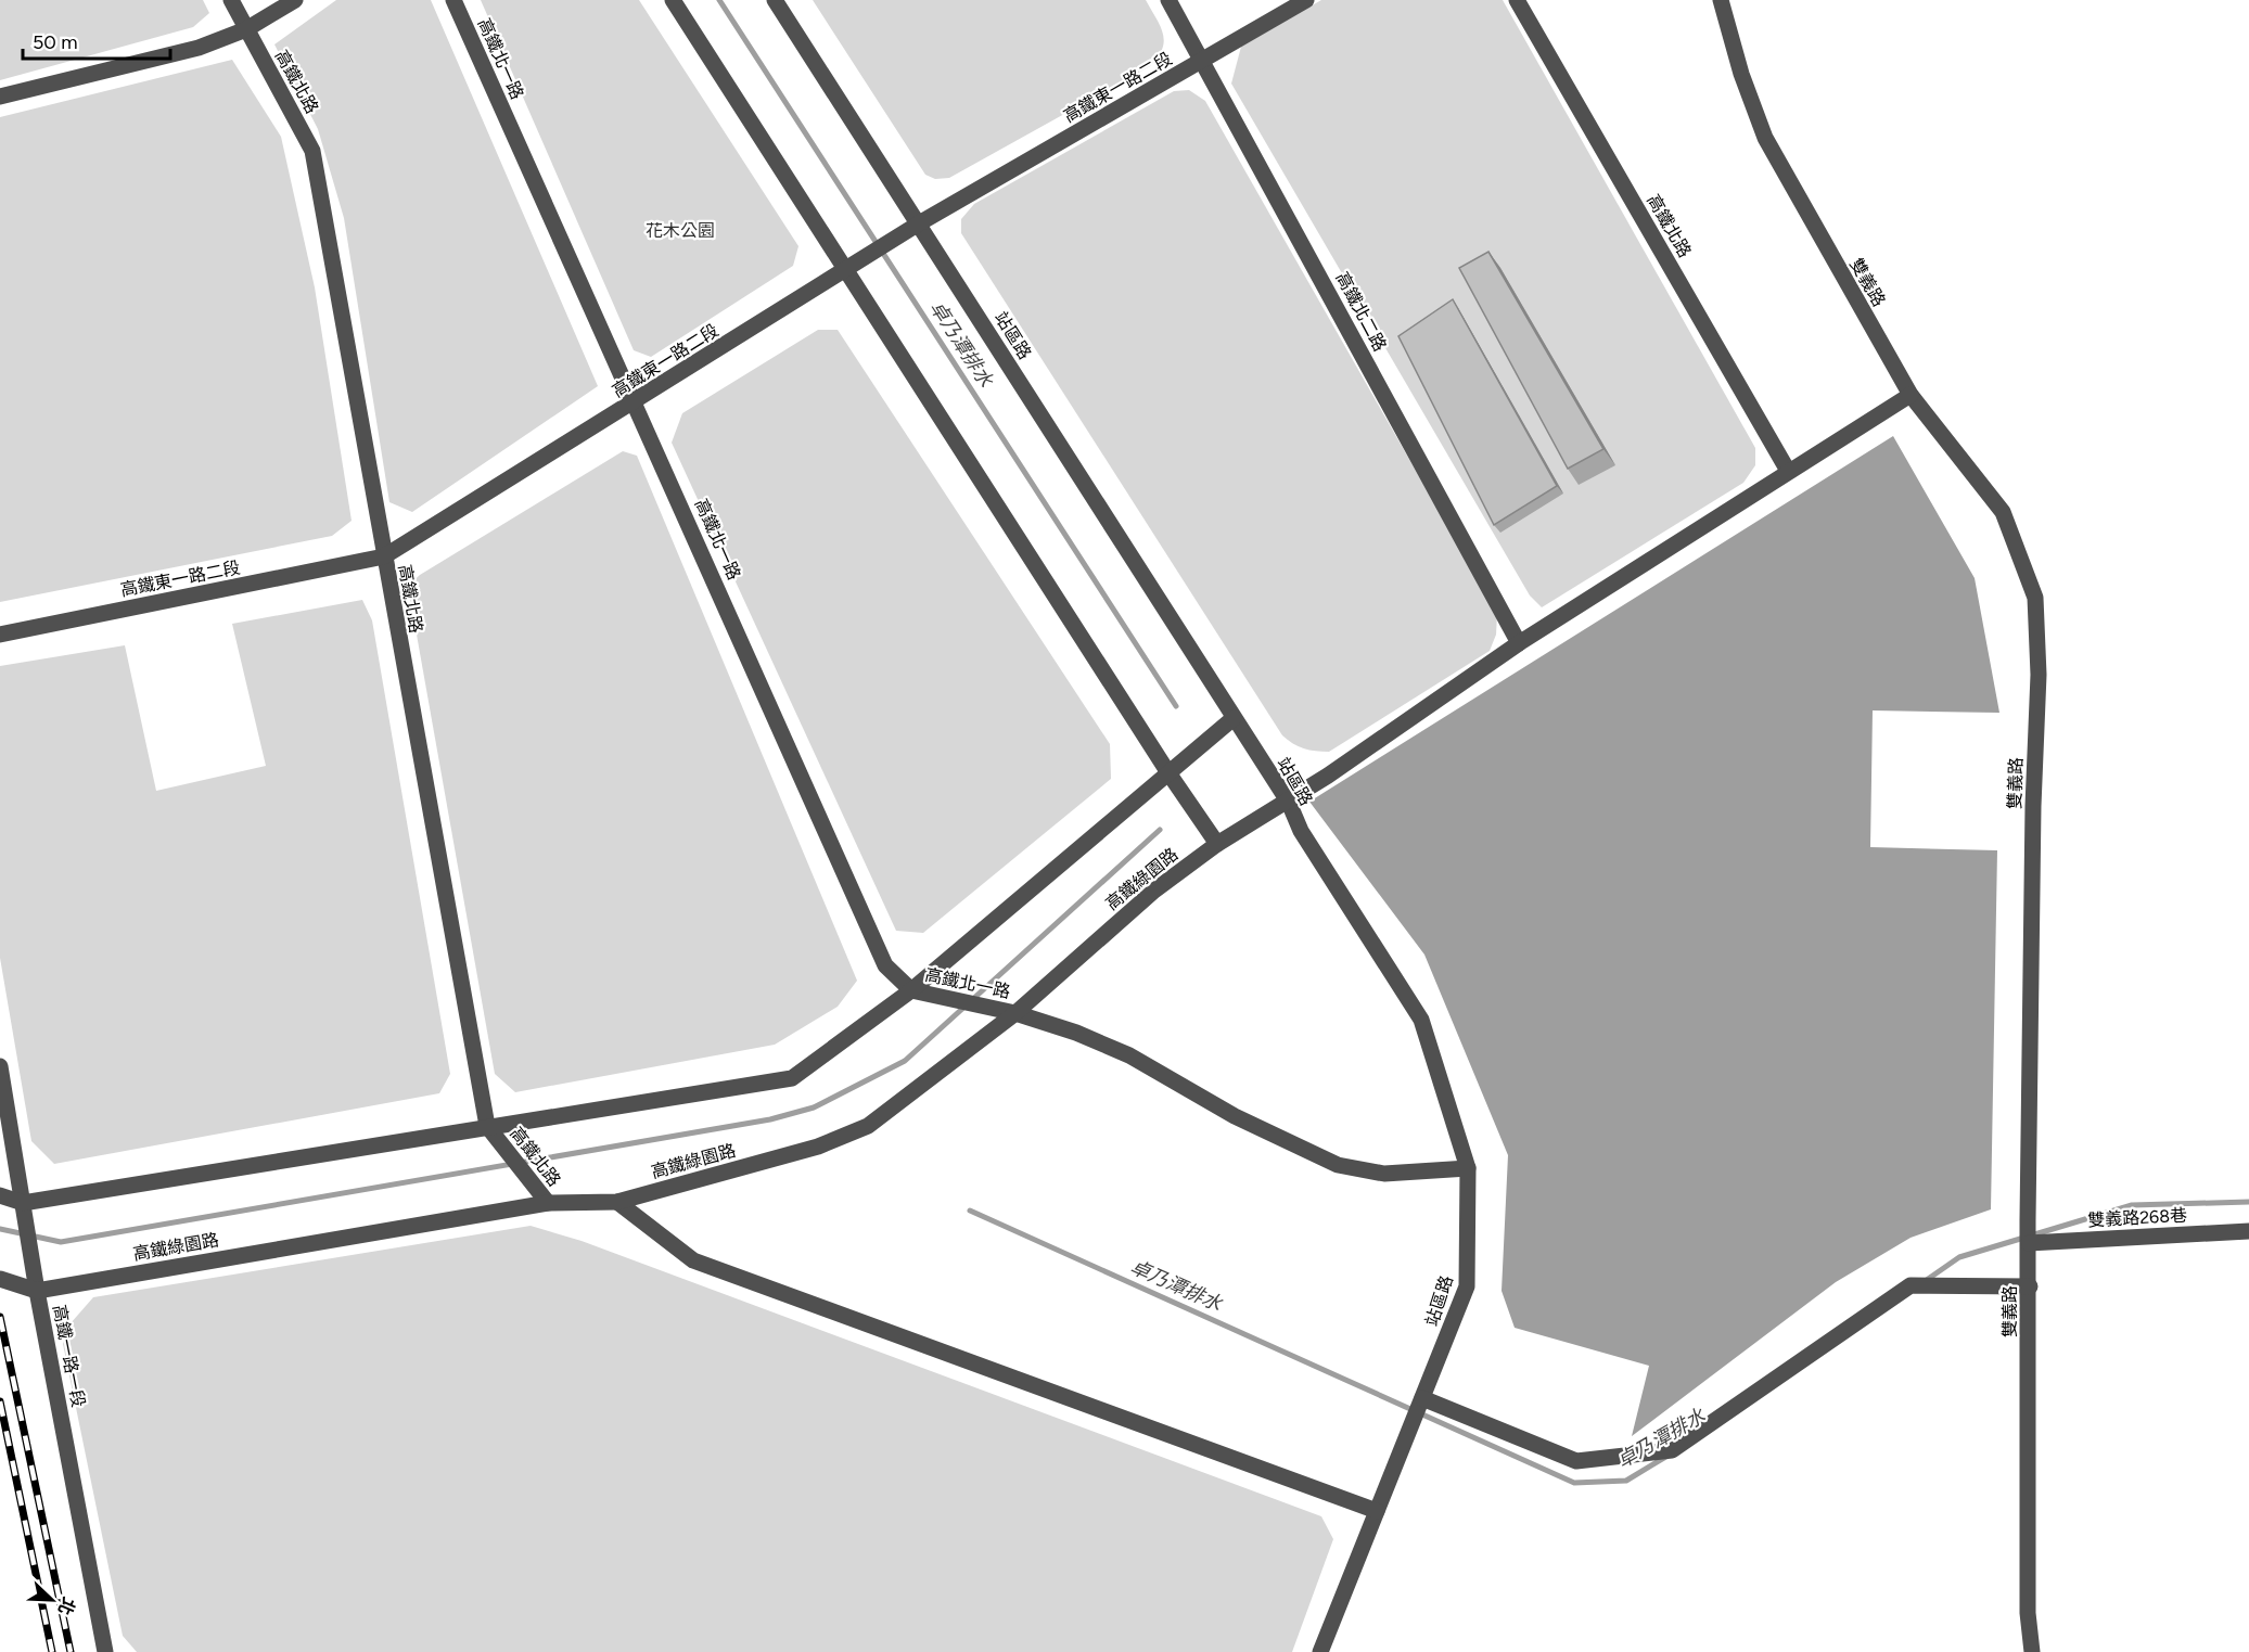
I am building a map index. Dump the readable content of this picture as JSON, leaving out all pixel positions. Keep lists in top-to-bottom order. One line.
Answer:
{"streets":{"street":["高鐵北一路","高鐵北路","高鐵東一路二段","雙義路","高鐵北二路","站區路","高鐵綠園路","雙義路268巷","高鐵一路一段"]},"crossings":[["高鐵北一路","高鐵東一路二段"],["高鐵北一路","站區路"],["高鐵北一路","高鐵綠園路"],["高鐵北路","高鐵東一路二段"],["高鐵北路","高鐵綠園路"],["高鐵東一路二段","高鐵北二路"],["高鐵東一路二段","站區路"],["雙義路","高鐵綠園路"],["雙義路","雙義路268巷"],["高鐵北二路","高鐵綠園路"],["站區路","高鐵綠園路"],["高鐵綠園路","高鐵一路一段"]],"water":["卓乃潭排水"],"parks":["花木公園"],"scale_bar":"50 m","north":"bottom right"}
